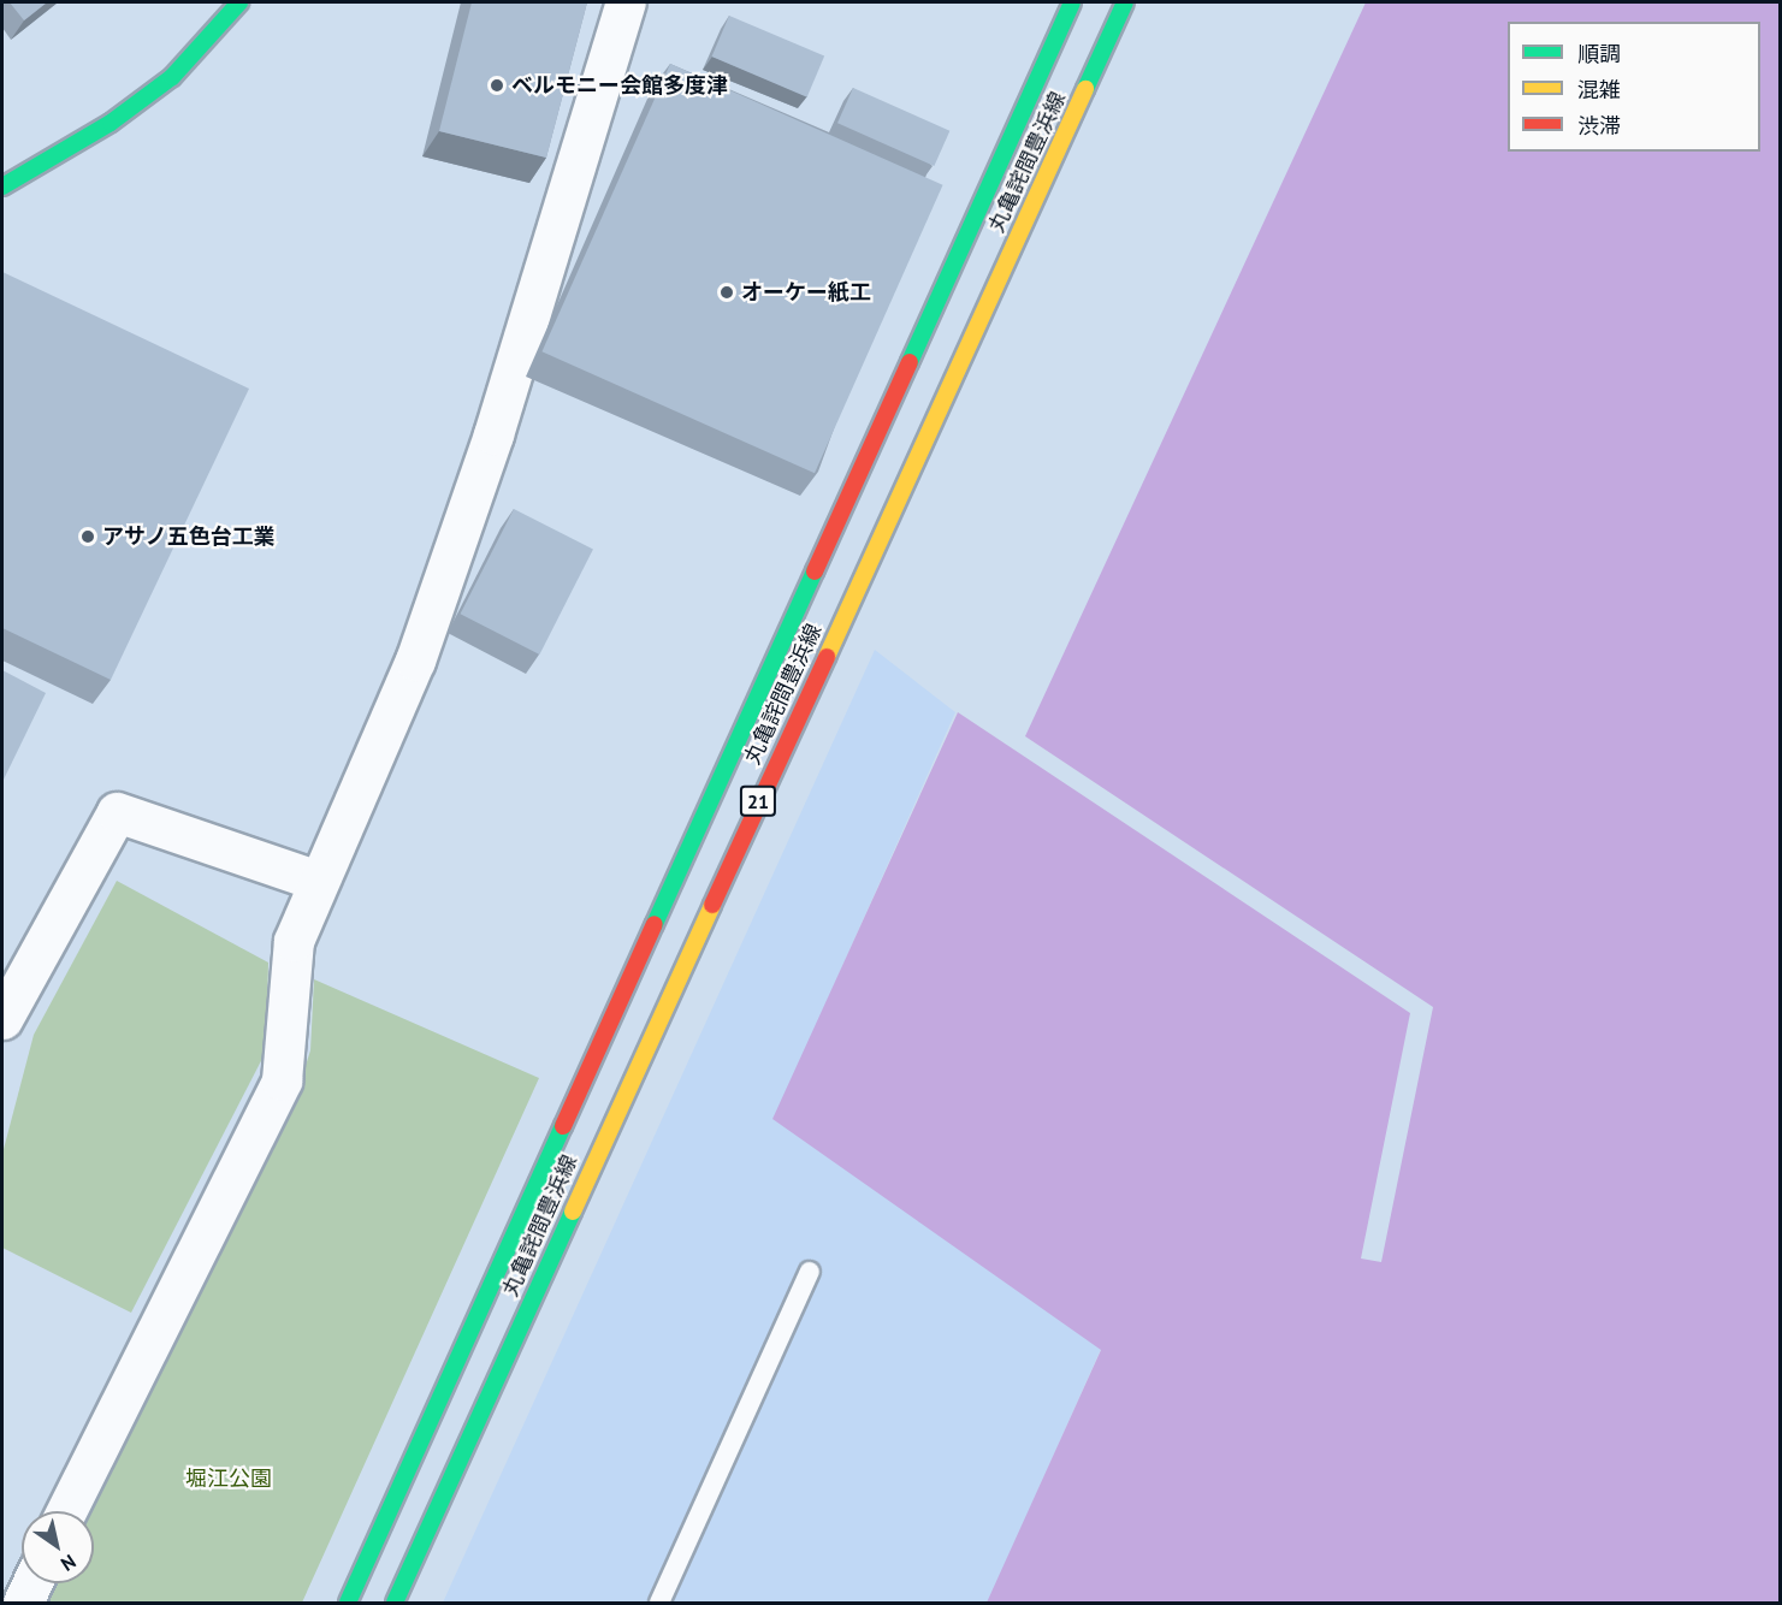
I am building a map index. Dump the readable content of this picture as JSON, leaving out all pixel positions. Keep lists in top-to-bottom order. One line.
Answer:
{"streets":{"main road":["丸亀詫間豊浜線","21"]},"parks":["堀江公園"],"places":["ベルモニー会館多度津","オーケー紙工","アサノ五色台工業"],"legend":["順調","混雑","渋滞"],"north":"bottom right"}
